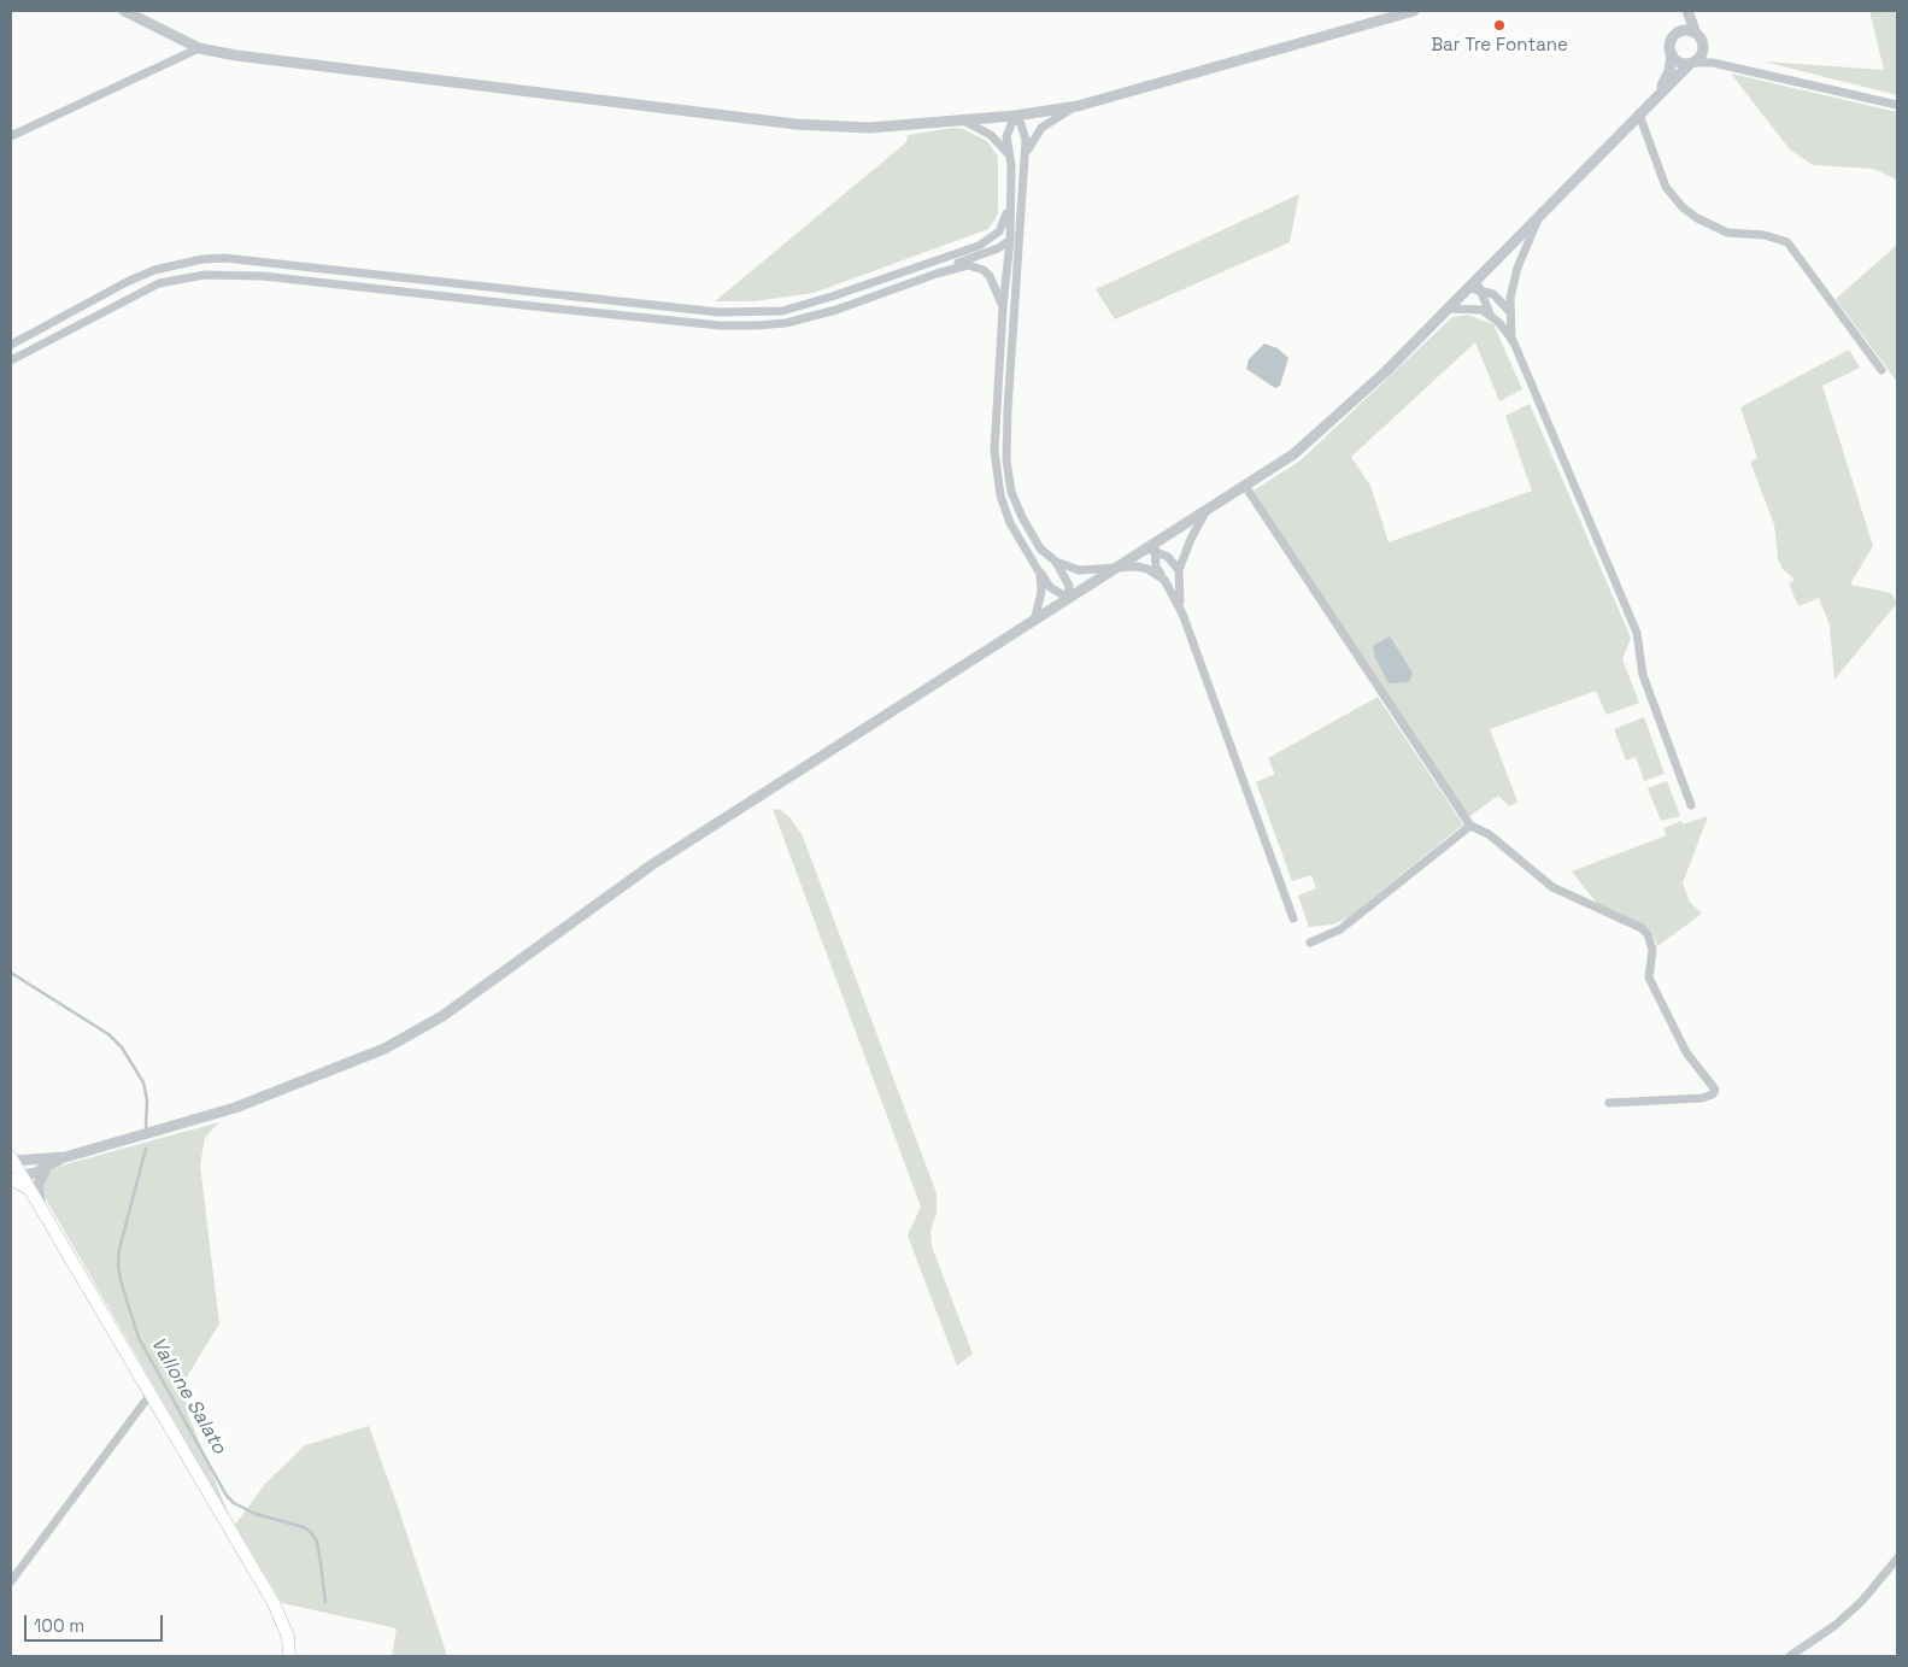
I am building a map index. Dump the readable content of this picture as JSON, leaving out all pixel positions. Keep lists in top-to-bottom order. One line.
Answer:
{"water":["Vallone Salato"],"places":["Bar Tre Fontane"],"scale_bar":"100 m"}
